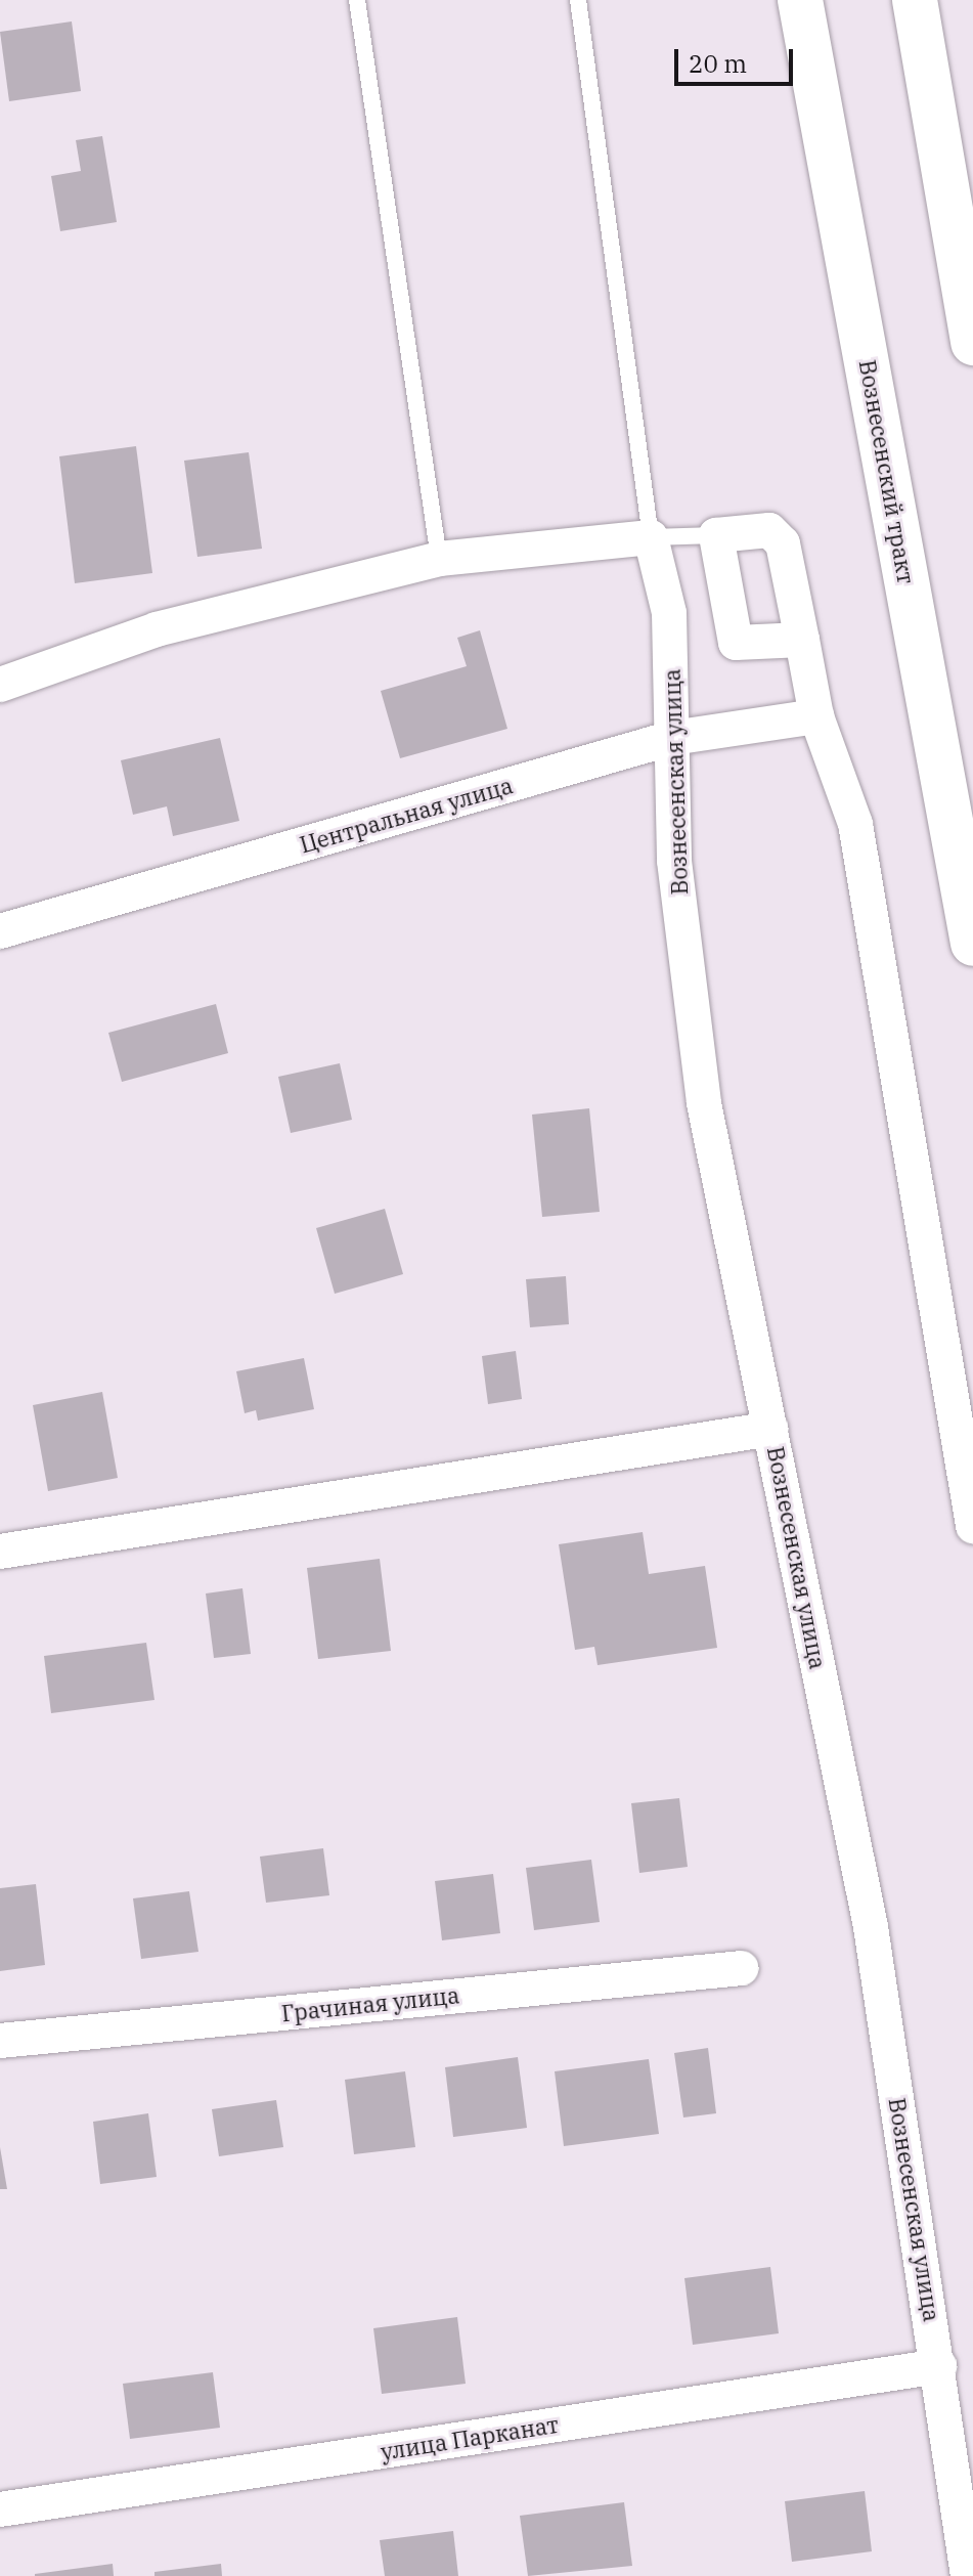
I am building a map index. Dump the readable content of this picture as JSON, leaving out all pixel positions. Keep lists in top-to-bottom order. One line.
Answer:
{"streets":{"main road":["Вознесенский тракт"],"street":["Вознесенская улица","Центральная улица","Грачиная улица","улица Парканат"]},"crossings":[["Вознесенская улица","Центральная улица"],["Вознесенская улица","улица Парканат"]],"scale_bar":"20 m"}
